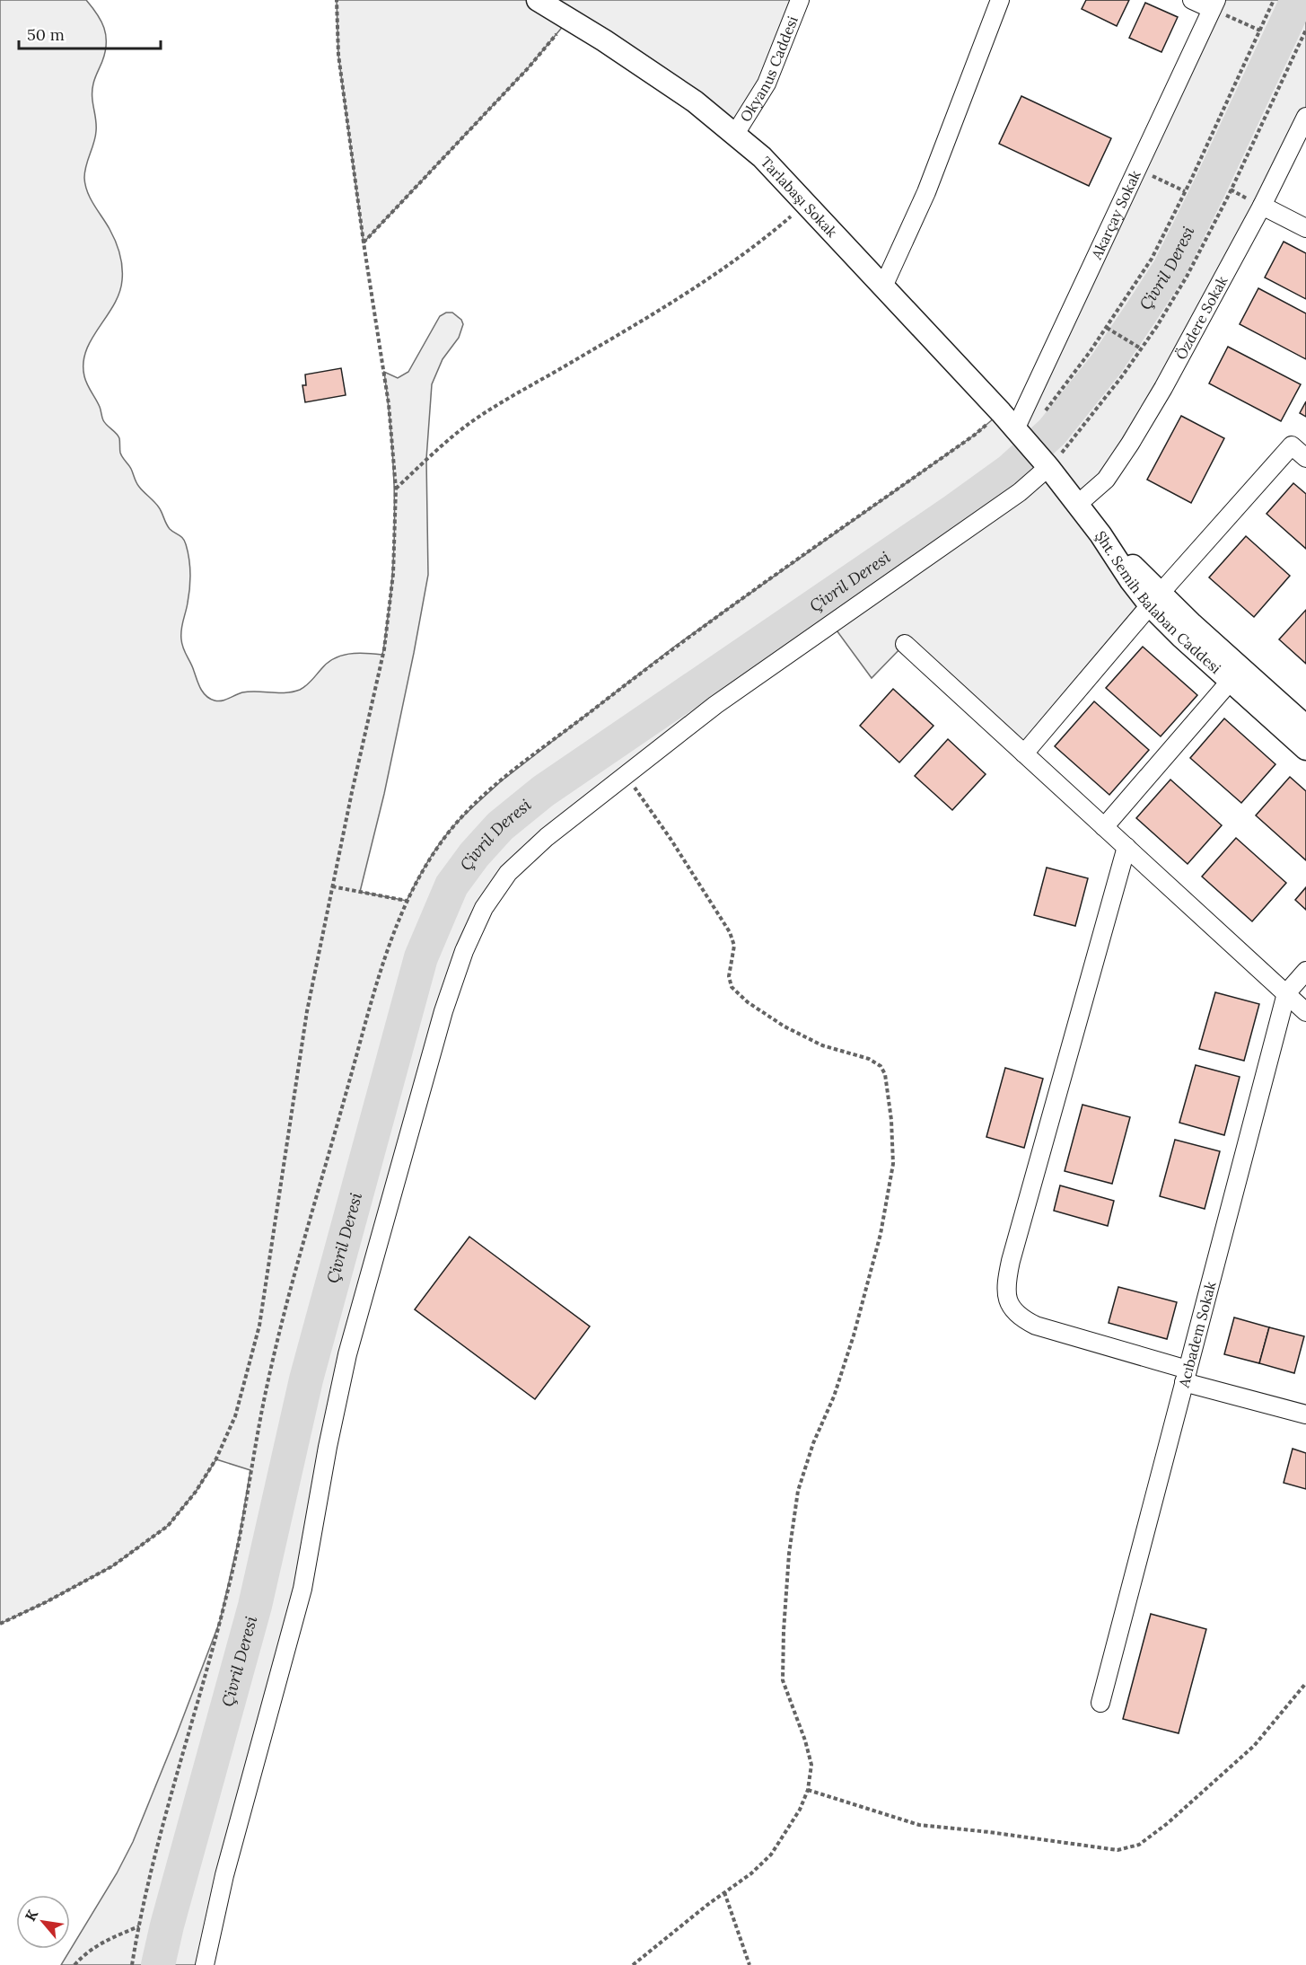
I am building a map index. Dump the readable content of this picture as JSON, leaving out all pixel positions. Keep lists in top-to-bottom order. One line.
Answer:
{"streets":{"street":["Okyanus Caddesi","Tarlabaşı Sokak","Akarçay Sokak","Özdere Sokak","Şht. Semih Balaban Caddesi","Acıbadem Sokak"]},"crossings":[["Okyanus Caddesi","Tarlabaşı Sokak"],["Tarlabaşı Sokak","Akarçay Sokak"],["Tarlabaşı Sokak","Şht. Semih Balaban Caddesi"],["Özdere Sokak","Şht. Semih Balaban Caddesi"]],"water":["Çivril Deresi"],"scale_bar":"50 m","north":"top left"}
